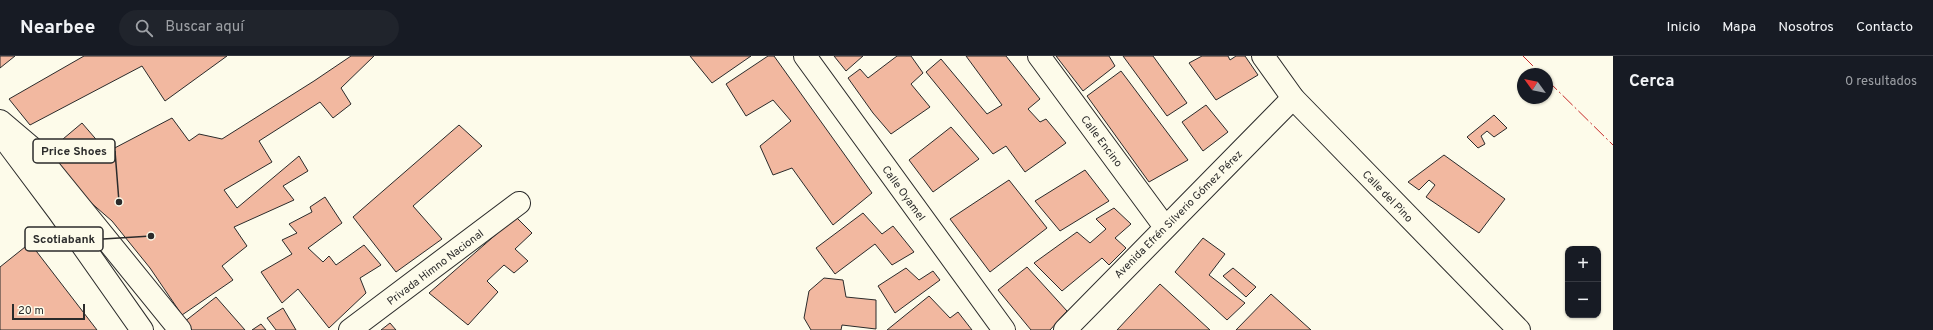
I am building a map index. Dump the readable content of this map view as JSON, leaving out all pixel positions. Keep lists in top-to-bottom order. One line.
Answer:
{"streets":{"street":["Calle Encino","Calle Oyamel","Calle del Pino","Avenida Efrén Silverio Gómez Pérez","Privada Himno Nacional"]},"crossings":[["Calle Encino","Avenida Efrén Silverio Gómez Pérez"],["Calle del Pino","Avenida Efrén Silverio Gómez Pérez"]],"places":["Price Shoes","Scotiabank"],"scale_bar":"20 m","north":"top left","page":{"header":"Nearbee","search":"Buscar aquí","nav":["Inicio","Mapa","Nosotros","Contacto"],"heading":["Cerca","0 resultados"],"map_buttons":["+","−"],"scale":"20 m"}}
